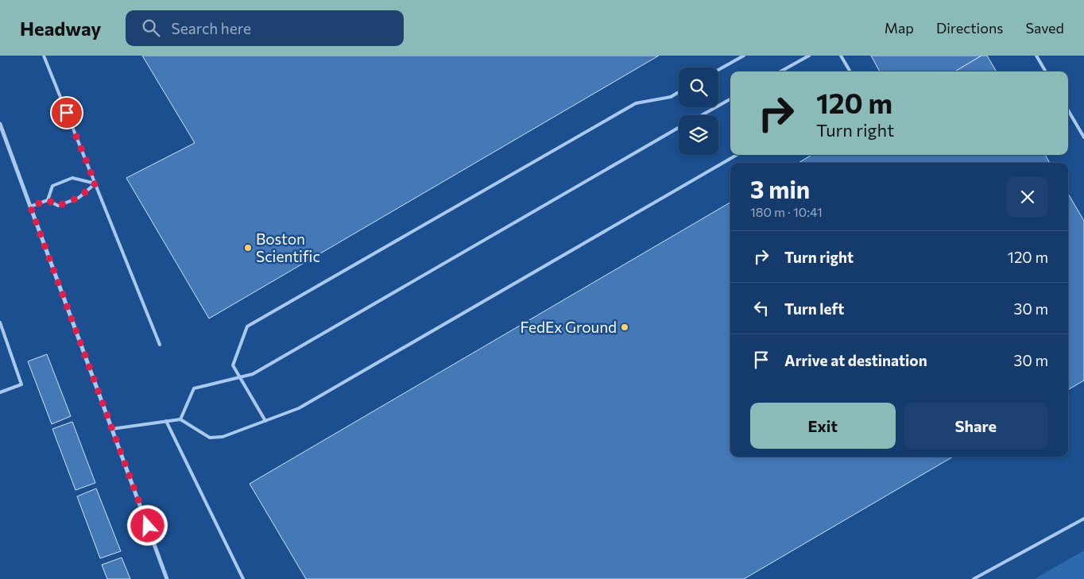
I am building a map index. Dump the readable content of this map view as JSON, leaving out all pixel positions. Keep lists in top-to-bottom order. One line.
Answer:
{"places":["Boston Scientific","FedEx Ground"],"page":{"header":"Headway","search":"Search here","nav":["Map","Directions","Saved"],"turn":["120 m","Turn right"],"heading":["3 min","180 m · 10:41"],"list":[{"name":"Turn right","value":"120 m"},{"name":"Turn left","value":"30 m"},{"name":"Arrive at destination","value":"30 m"}],"buttons":["Exit","Share"]}}
